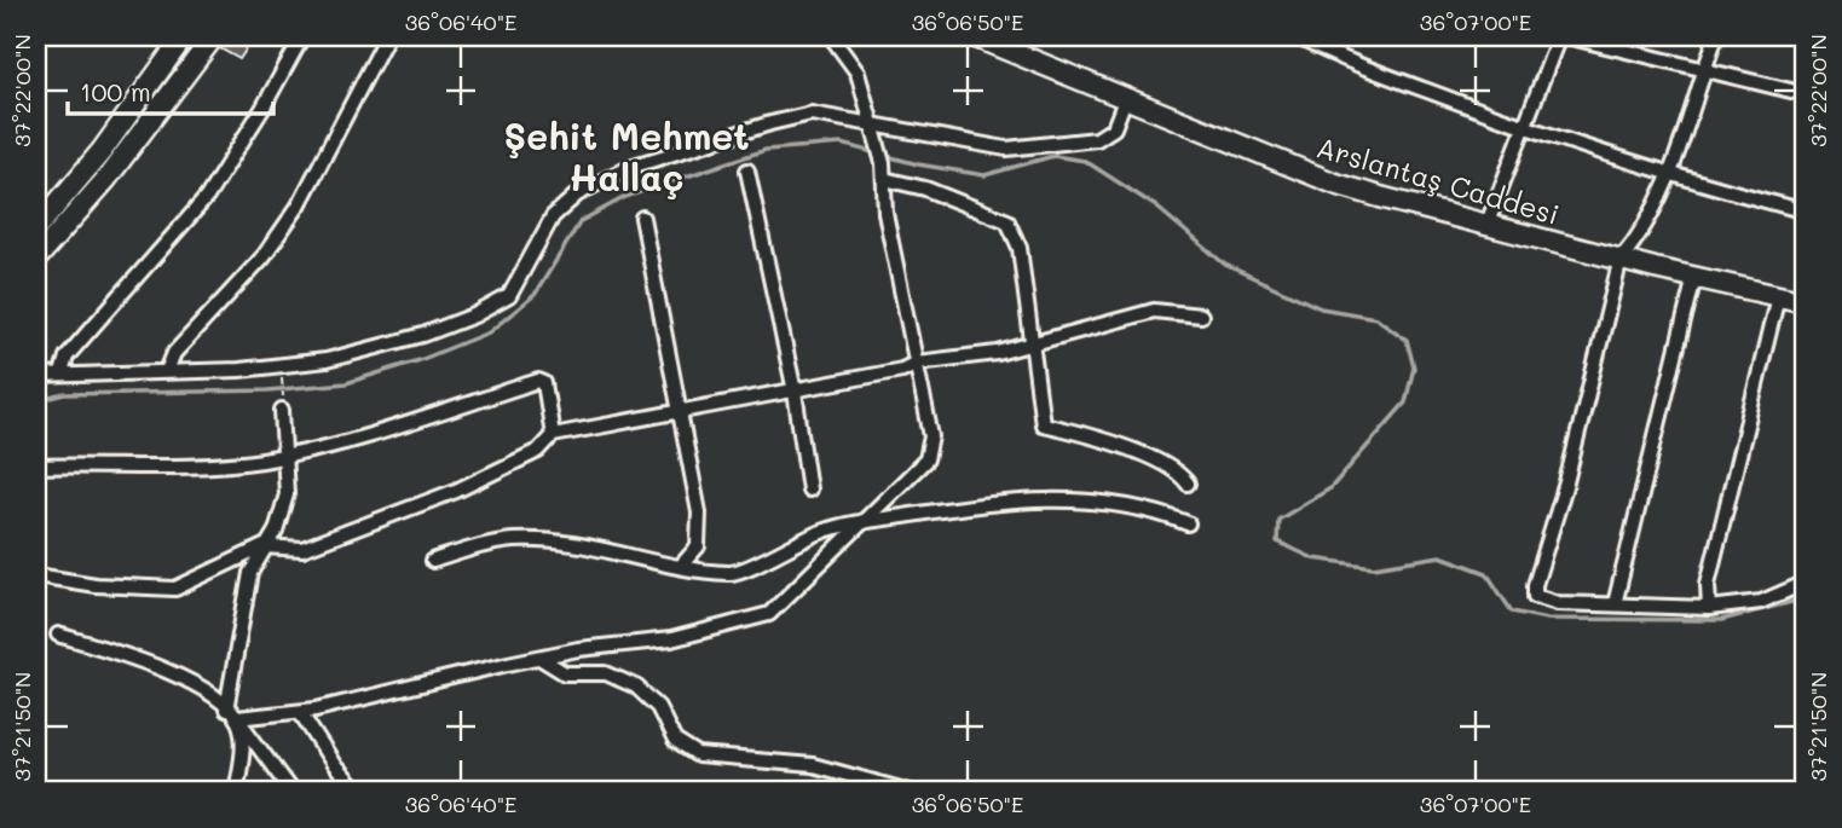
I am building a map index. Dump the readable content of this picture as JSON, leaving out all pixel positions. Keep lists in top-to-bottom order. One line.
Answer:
{"streets":{"main road":["Arslantaş Caddesi"]},"districts":["Şehit Mehmet Hallaç"],"scale_bar":"100 m","coordinates":["36°06'40\"E","36°06'50\"E","36°07'00\"E","37°22'00\"N","37°21'50\"N"]}
